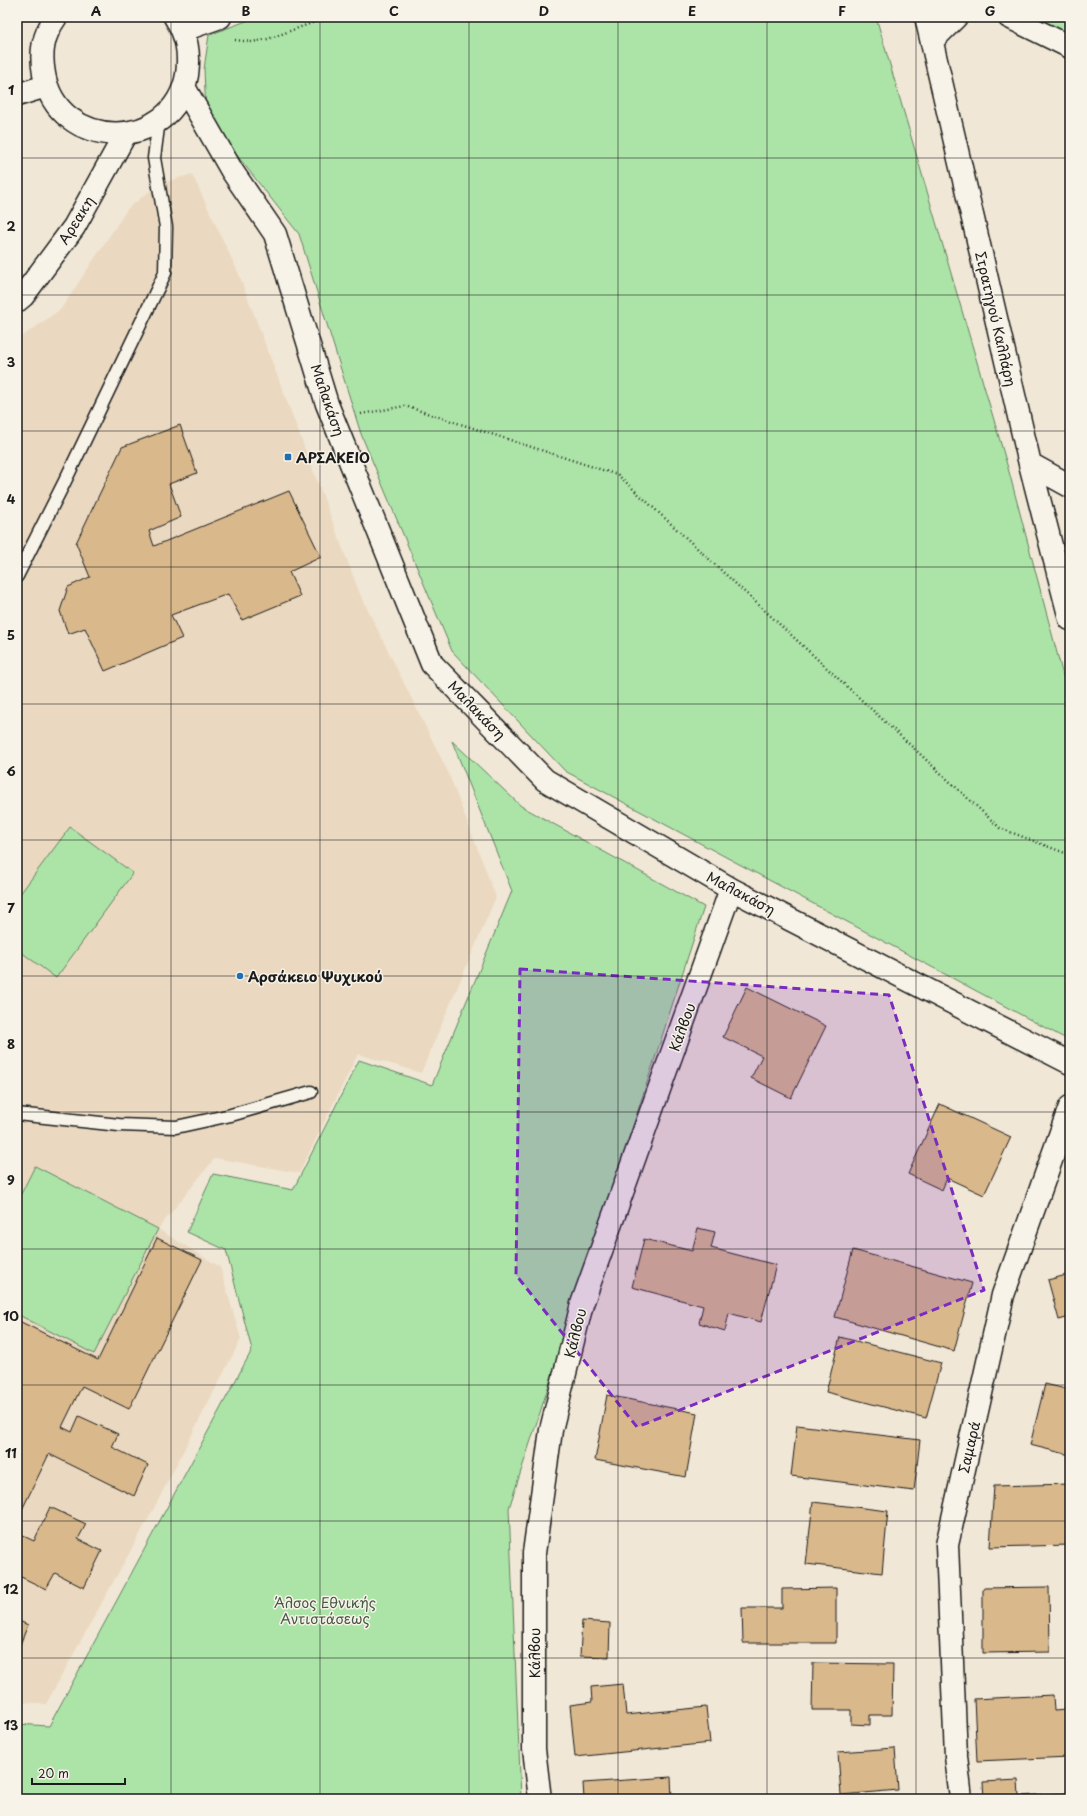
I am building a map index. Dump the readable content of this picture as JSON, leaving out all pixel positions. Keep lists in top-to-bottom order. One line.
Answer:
{"streets":{"street":["Αρεακη","Στρατηγού Καλλάρη","Μαλακάση","Κάλβου","Σαμαρά"]},"crossings":[["Μαλακάση","Κάλβου"]],"parks":["Άλσος Εθνικής Αντιστάσεως"],"places":{"transit":["ΑΡΣΑΚΕΙΟ"],"other":["Αρσάκειο Ψυχικού"]},"scale_bar":"20 m","grid":{"columns":["A","B","C","D","E","F","G"],"rows":["1","2","3","4","5","6","7","8","9","10","11","12","13"]}}
